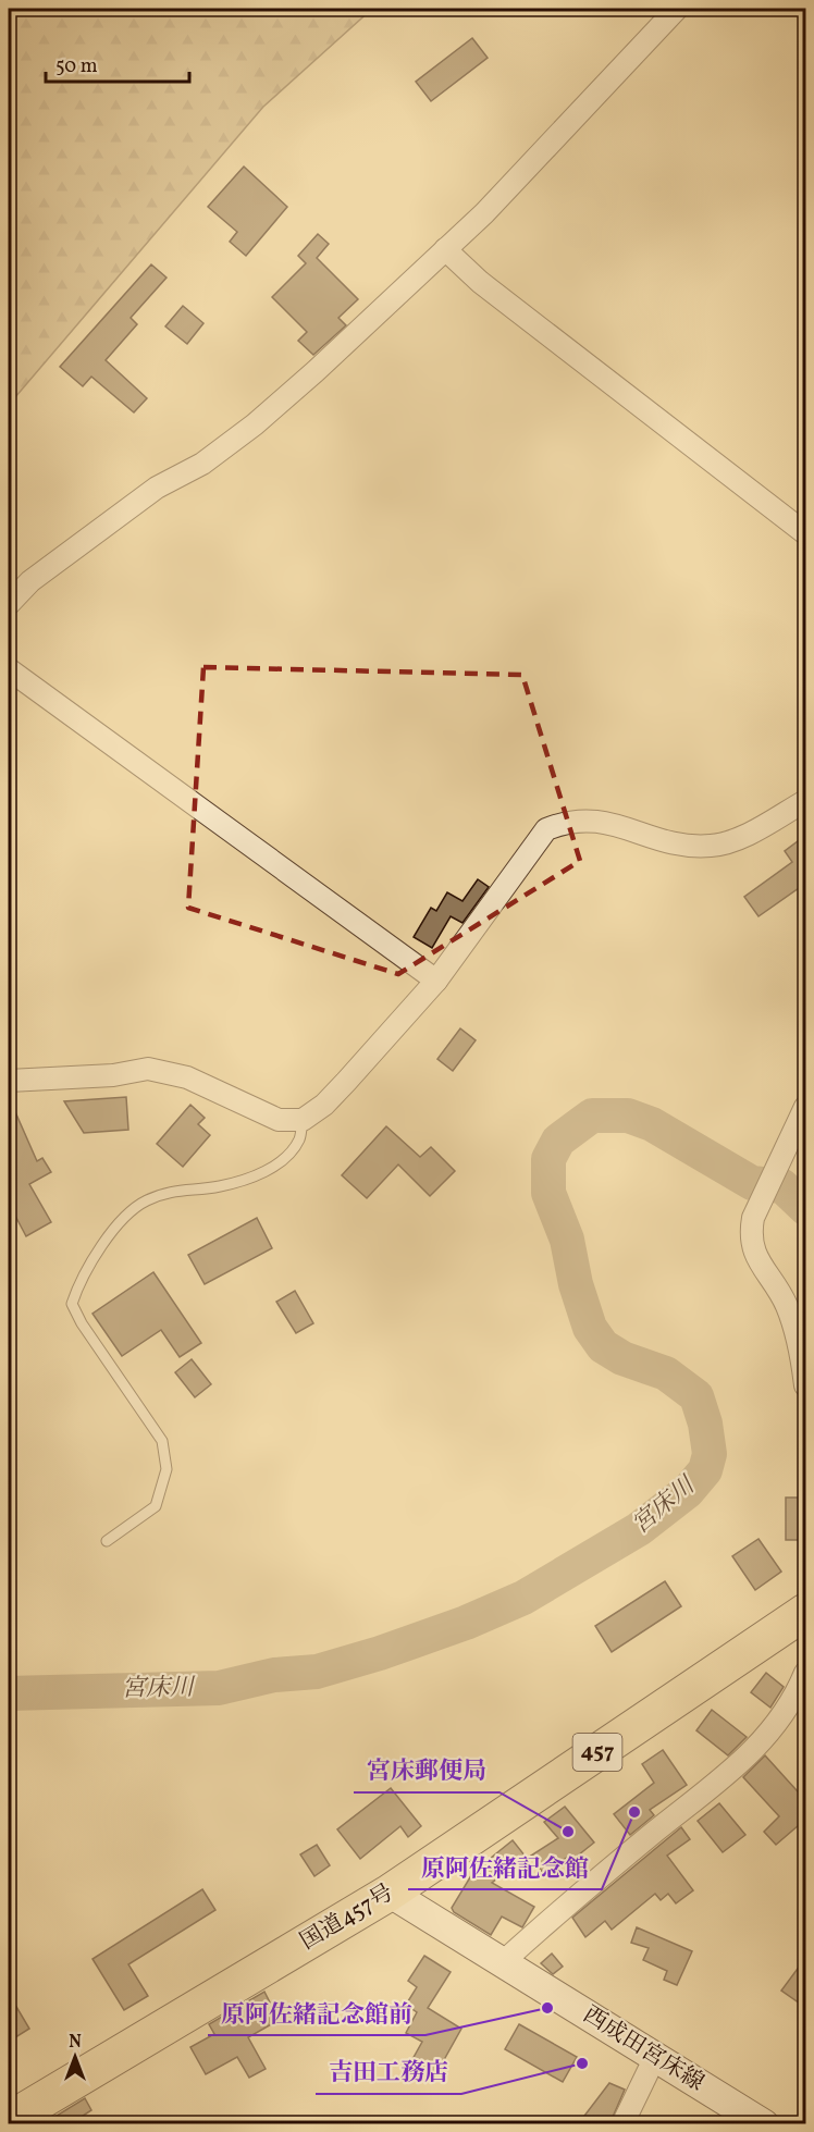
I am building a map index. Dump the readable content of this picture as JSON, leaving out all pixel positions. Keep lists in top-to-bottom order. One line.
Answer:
{"streets":{"highway":["457","国道457号"],"main road":["西成田宮床線"]},"crossings":[["国道457号","西成田宮床線"]],"water":["宮床川"],"places":["原阿佐緒記念館","宮床郵便局","原阿佐緒記念館前","吉田工務店"],"scale_bar":"50 m","north":"top"}
